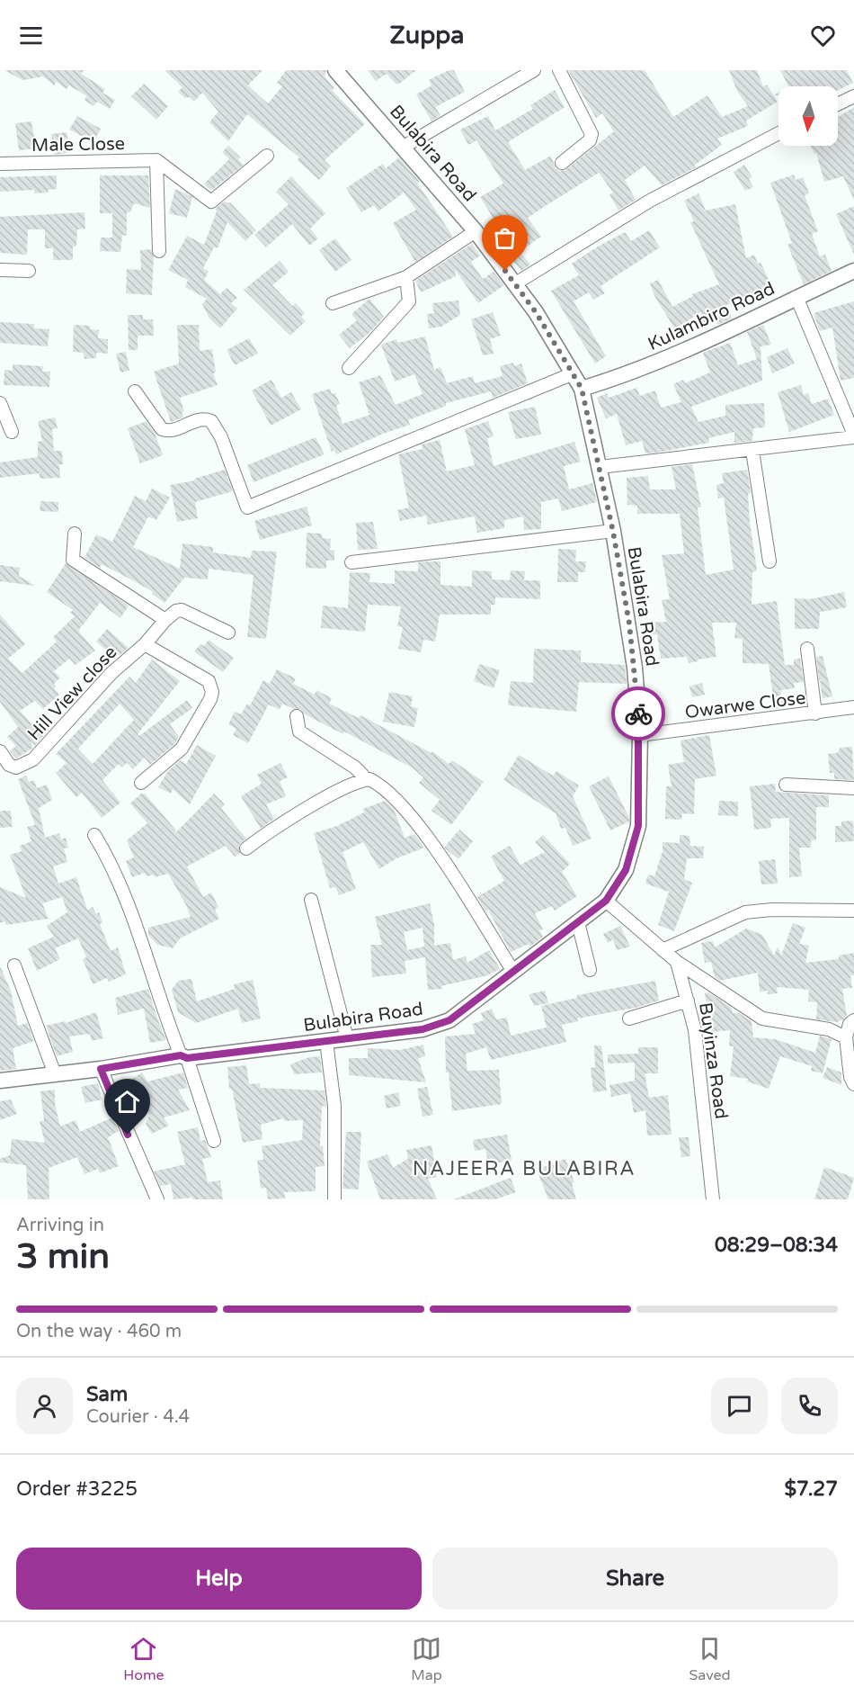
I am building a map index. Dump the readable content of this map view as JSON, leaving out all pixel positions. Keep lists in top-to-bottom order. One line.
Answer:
{"streets":{"street":["Male Close","Bulabira Road","Kulambiro Road","Hill View close","Owarwe Close","Buyinza Road"]},"crossings":[["Bulabira Road","Kulambiro Road"],["Bulabira Road","Owarwe Close"]],"districts":["NAJEERA BULABIRA"],"north":"bottom","page":{"header":"Zuppa","heading":["3 min","Arriving in","08:29–08:34"],"panel":["Sam","Courier · 4.4","Order #3225","$7.27"],"bar":"On the way · 460 m","buttons":["Help","Share"],"tabs":["Home","Map","Saved"]}}
